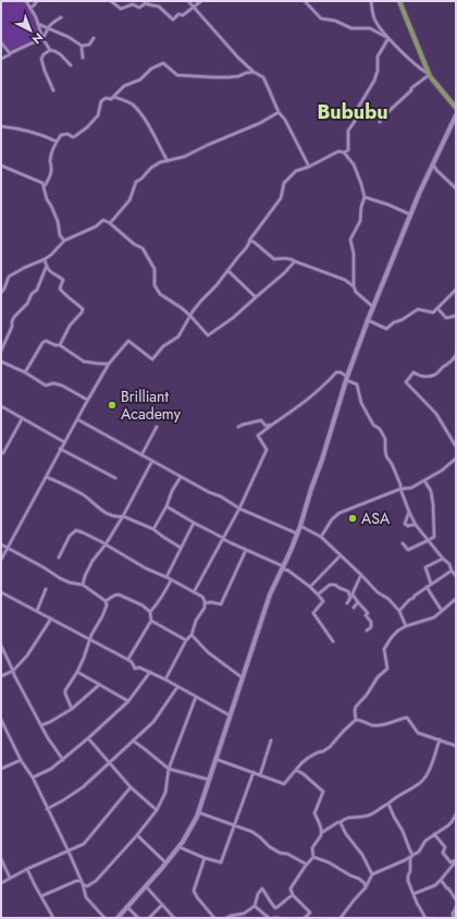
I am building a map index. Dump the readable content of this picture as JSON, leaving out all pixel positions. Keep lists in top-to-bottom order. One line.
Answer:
{"districts":["Bububu"],"places":["Brilliant Academy","ASA"],"north":"bottom right"}
